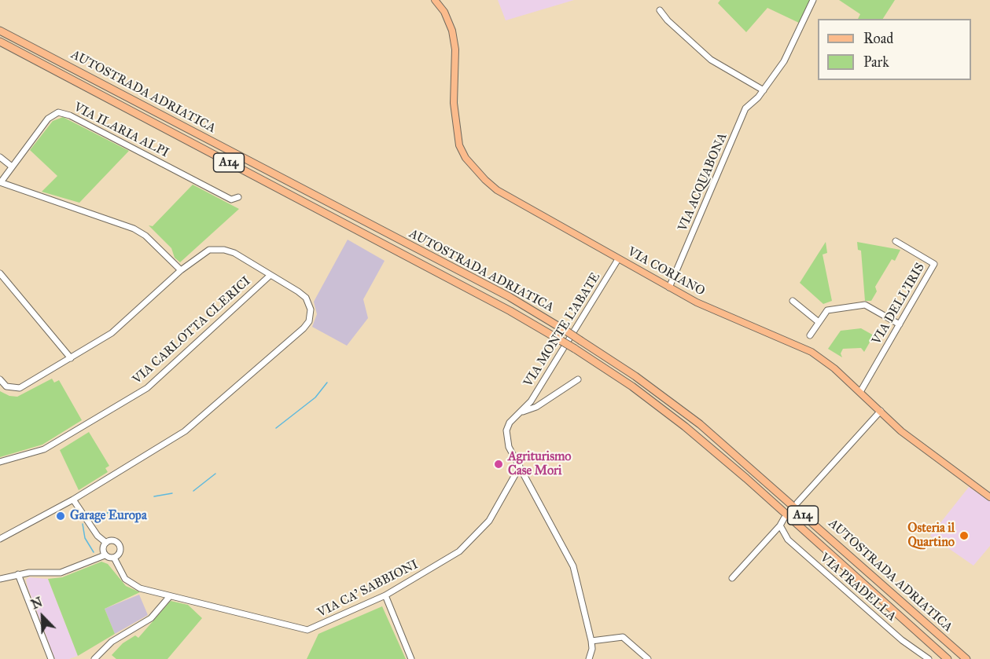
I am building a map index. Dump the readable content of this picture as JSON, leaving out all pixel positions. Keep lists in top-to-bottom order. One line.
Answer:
{"streets":{"highway":["AUTOSTRADA ADRIATICA","A14"],"main road":["VIA CORIANO"],"street":["VIA ILARIA ALPI","VIA ACQUABONA","VIA DELL'IRIS","VIA MONTE L'ABATE","VIA CARLOTTA CLERICI","VIA PRADELLA","VIA CA' SABBIONI"]},"crossings":[["VIA ACQUABONA","VIA CORIANO"],["VIA CORIANO","VIA DELL'IRIS"],["VIA CORIANO","VIA MONTE L'ABATE"],["VIA MONTE L'ABATE","VIA CA' SABBIONI"]],"places":["Agriturismo Case Mori","Garage Europa","Osteria il Quartino"],"legend":["Road","Park"],"north":"top left"}
